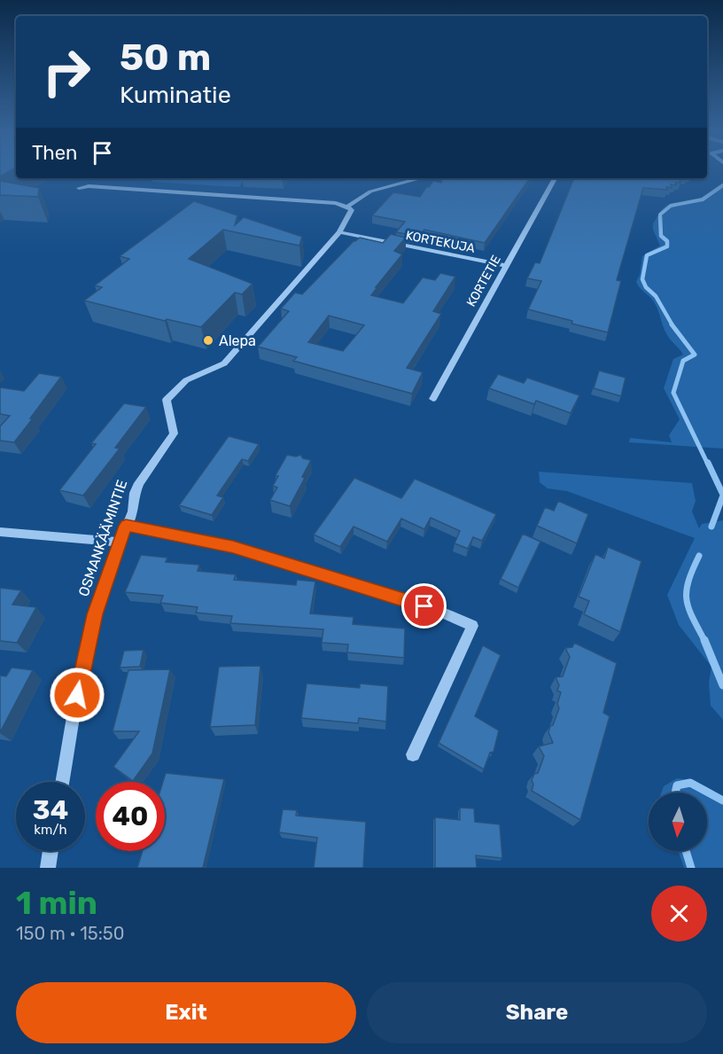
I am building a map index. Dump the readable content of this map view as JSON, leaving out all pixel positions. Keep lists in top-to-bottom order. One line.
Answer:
{"streets":{"street":["KORTEKUJA","KORTETIE","OSMANKÄÄMINTIE"]},"crossings":[["KORTEKUJA","KORTETIE"],["KORTEKUJA","OSMANKÄÄMINTIE"]],"places":["Alepa"],"north":"bottom","page":{"turn":["50 m","Kuminatie"],"then":"Then","speed":"34 km/h","limit":"40","heading":["1 min","150 m · 15:50"],"buttons":["Exit","Share"]}}
